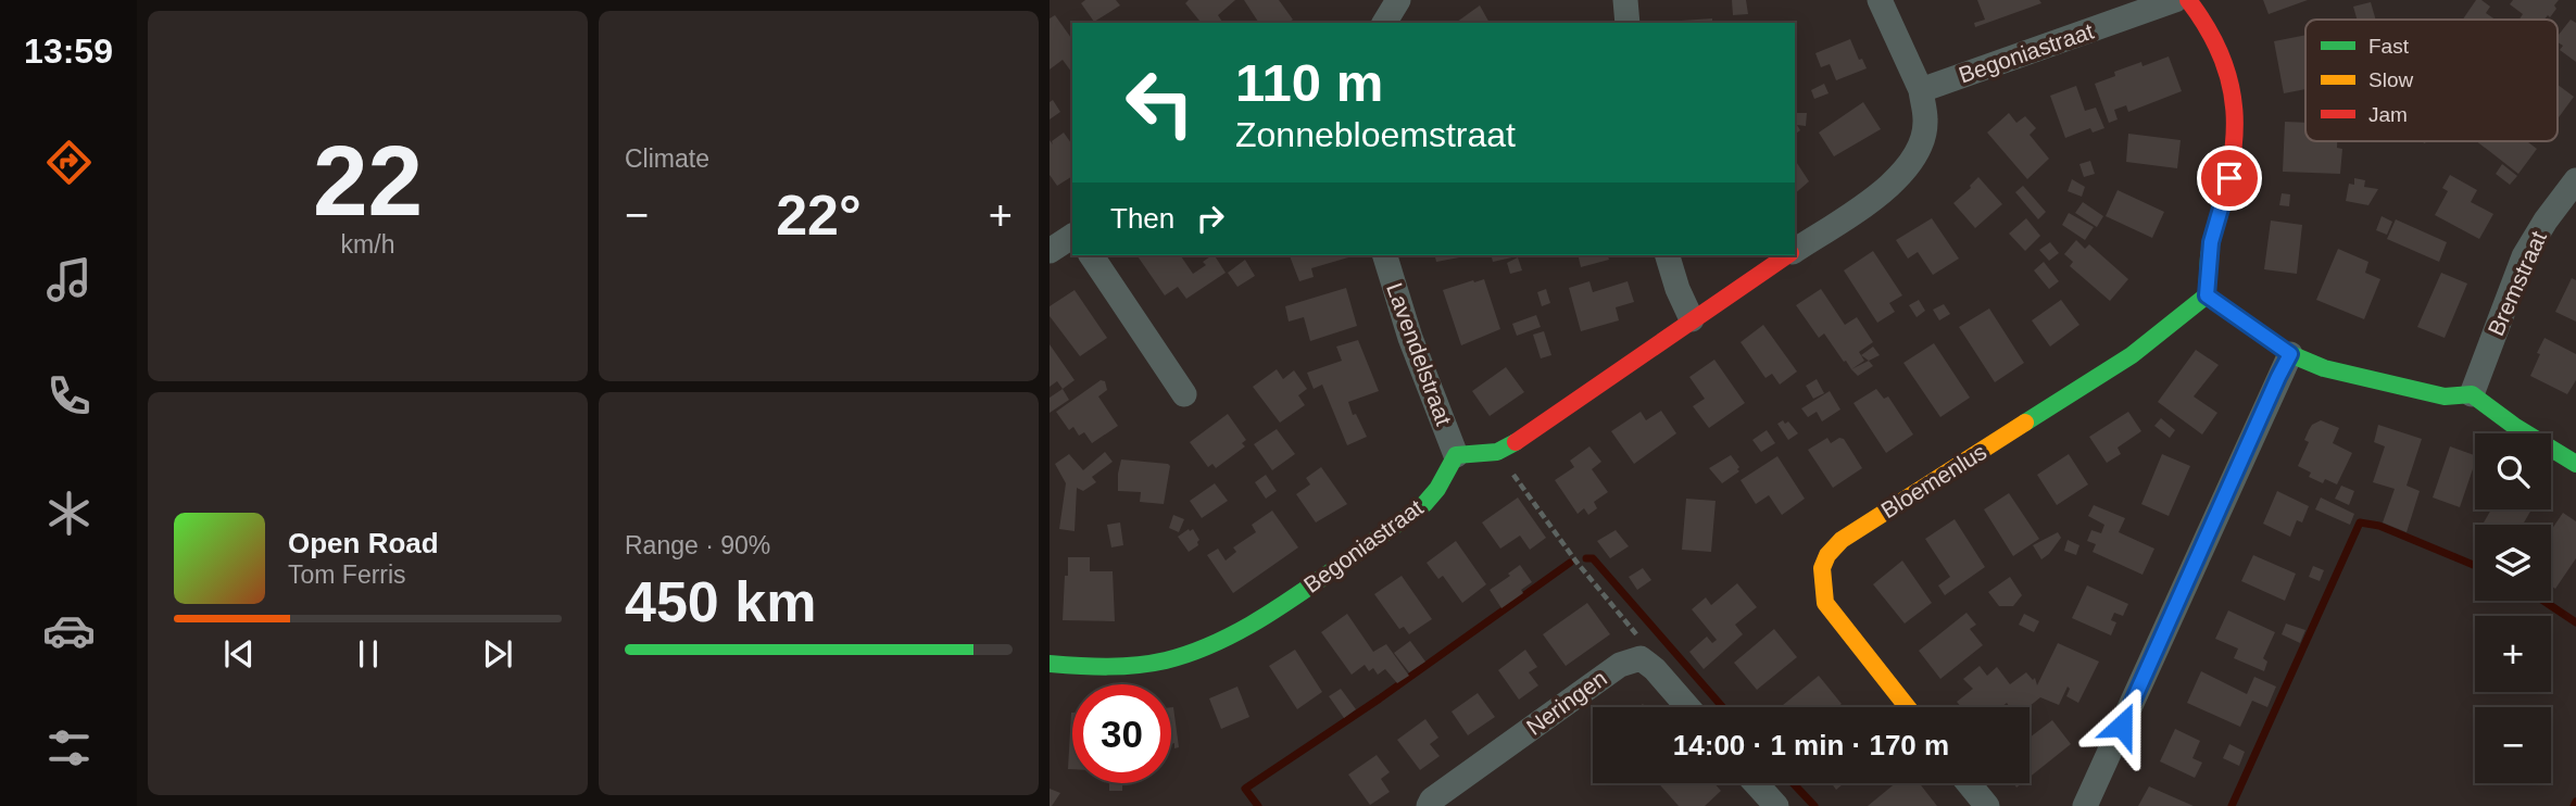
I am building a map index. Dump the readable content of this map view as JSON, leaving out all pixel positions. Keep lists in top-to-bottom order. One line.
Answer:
{"streets":{"street":["Begoniastraat","Bremstraat","Lavendelstraat","Bloemenlus","Neringen"]},"crossings":[["Begoniastraat","Lavendelstraat"]],"legend":["Fast","Slow","Jam"],"page":{"tabs":"13:59","tile":[["22","km/h"],"Climate",["Range · 90%","450 km"]],"turn":["110 m","Zonnebloemstraat"],"then":"Then","heat":["−","22°","+"],"map_buttons":["+","−"],"song":["Open Road","Tom Ferris"],"limit":"30","trip":"14:00 · 1 min · 170 m"}}
